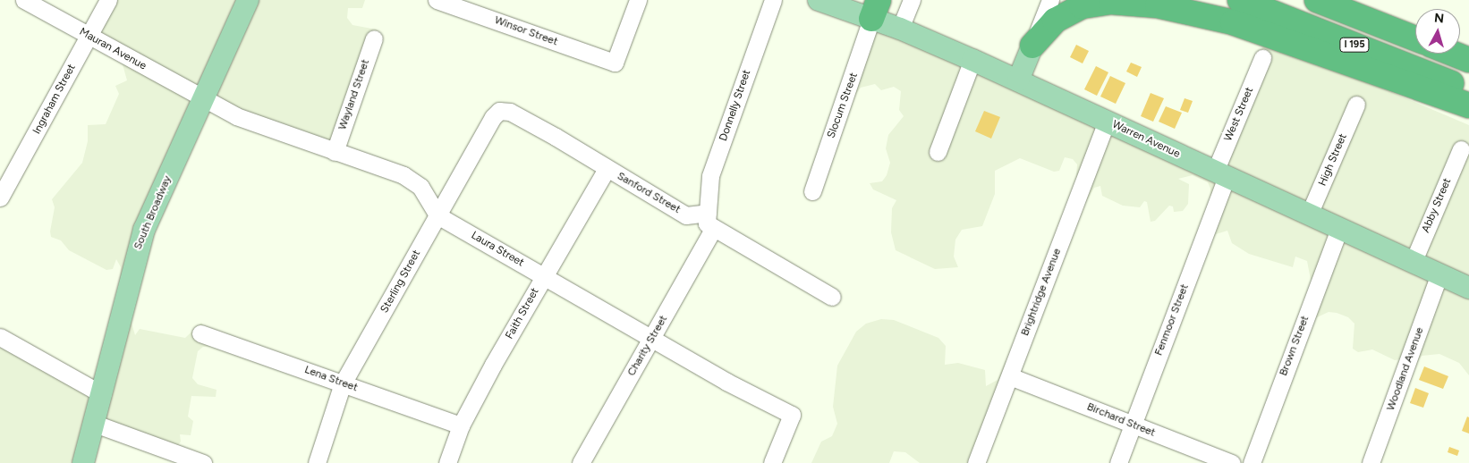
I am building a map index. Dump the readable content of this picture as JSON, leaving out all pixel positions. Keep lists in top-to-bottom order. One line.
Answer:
{"streets":{"highway":["I 195"],"main road":["Warren Avenue","South Broadway"],"street":["Winsor Street","Mauran Avenue","Wayland Street","Ingraham Street","Donnelly Street","Slocum Street","West Street","High Street","Sanford Street","Abby Street","Laura Street","Sterling Street","Brightridge Avenue","Faith Street","Fenmoor Street","Charity Street","Brown Street","Woodland Avenue","Lena Street","Birchard Street"]},"crossings":[["Mauran Avenue","Ingraham Street"],["Mauran Avenue","South Broadway"],["Mauran Avenue","Laura Street"],["Wayland Street","Laura Street"],["Donnelly Street","Sanford Street"],["Donnelly Street","Charity Street"],["Slocum Street","Warren Avenue"],["West Street","Warren Avenue"],["West Street","Fenmoor Street"],["Warren Avenue","High Street"],["Warren Avenue","Abby Street"],["Warren Avenue","Brightridge Avenue"],["Warren Avenue","Fenmoor Street"],["Warren Avenue","Brown Street"],["Warren Avenue","Woodland Avenue"],["Sanford Street","Sterling Street"],["Sanford Street","Faith Street"],["Sanford Street","Charity Street"],["South Broadway","Laura Street"],["Laura Street","Sterling Street"],["Laura Street","Faith Street"],["Laura Street","Charity Street"],["Sterling Street","Lena Street"],["Brightridge Avenue","Birchard Street"],["Faith Street","Lena Street"],["Fenmoor Street","Birchard Street"]],"north":"top"}
